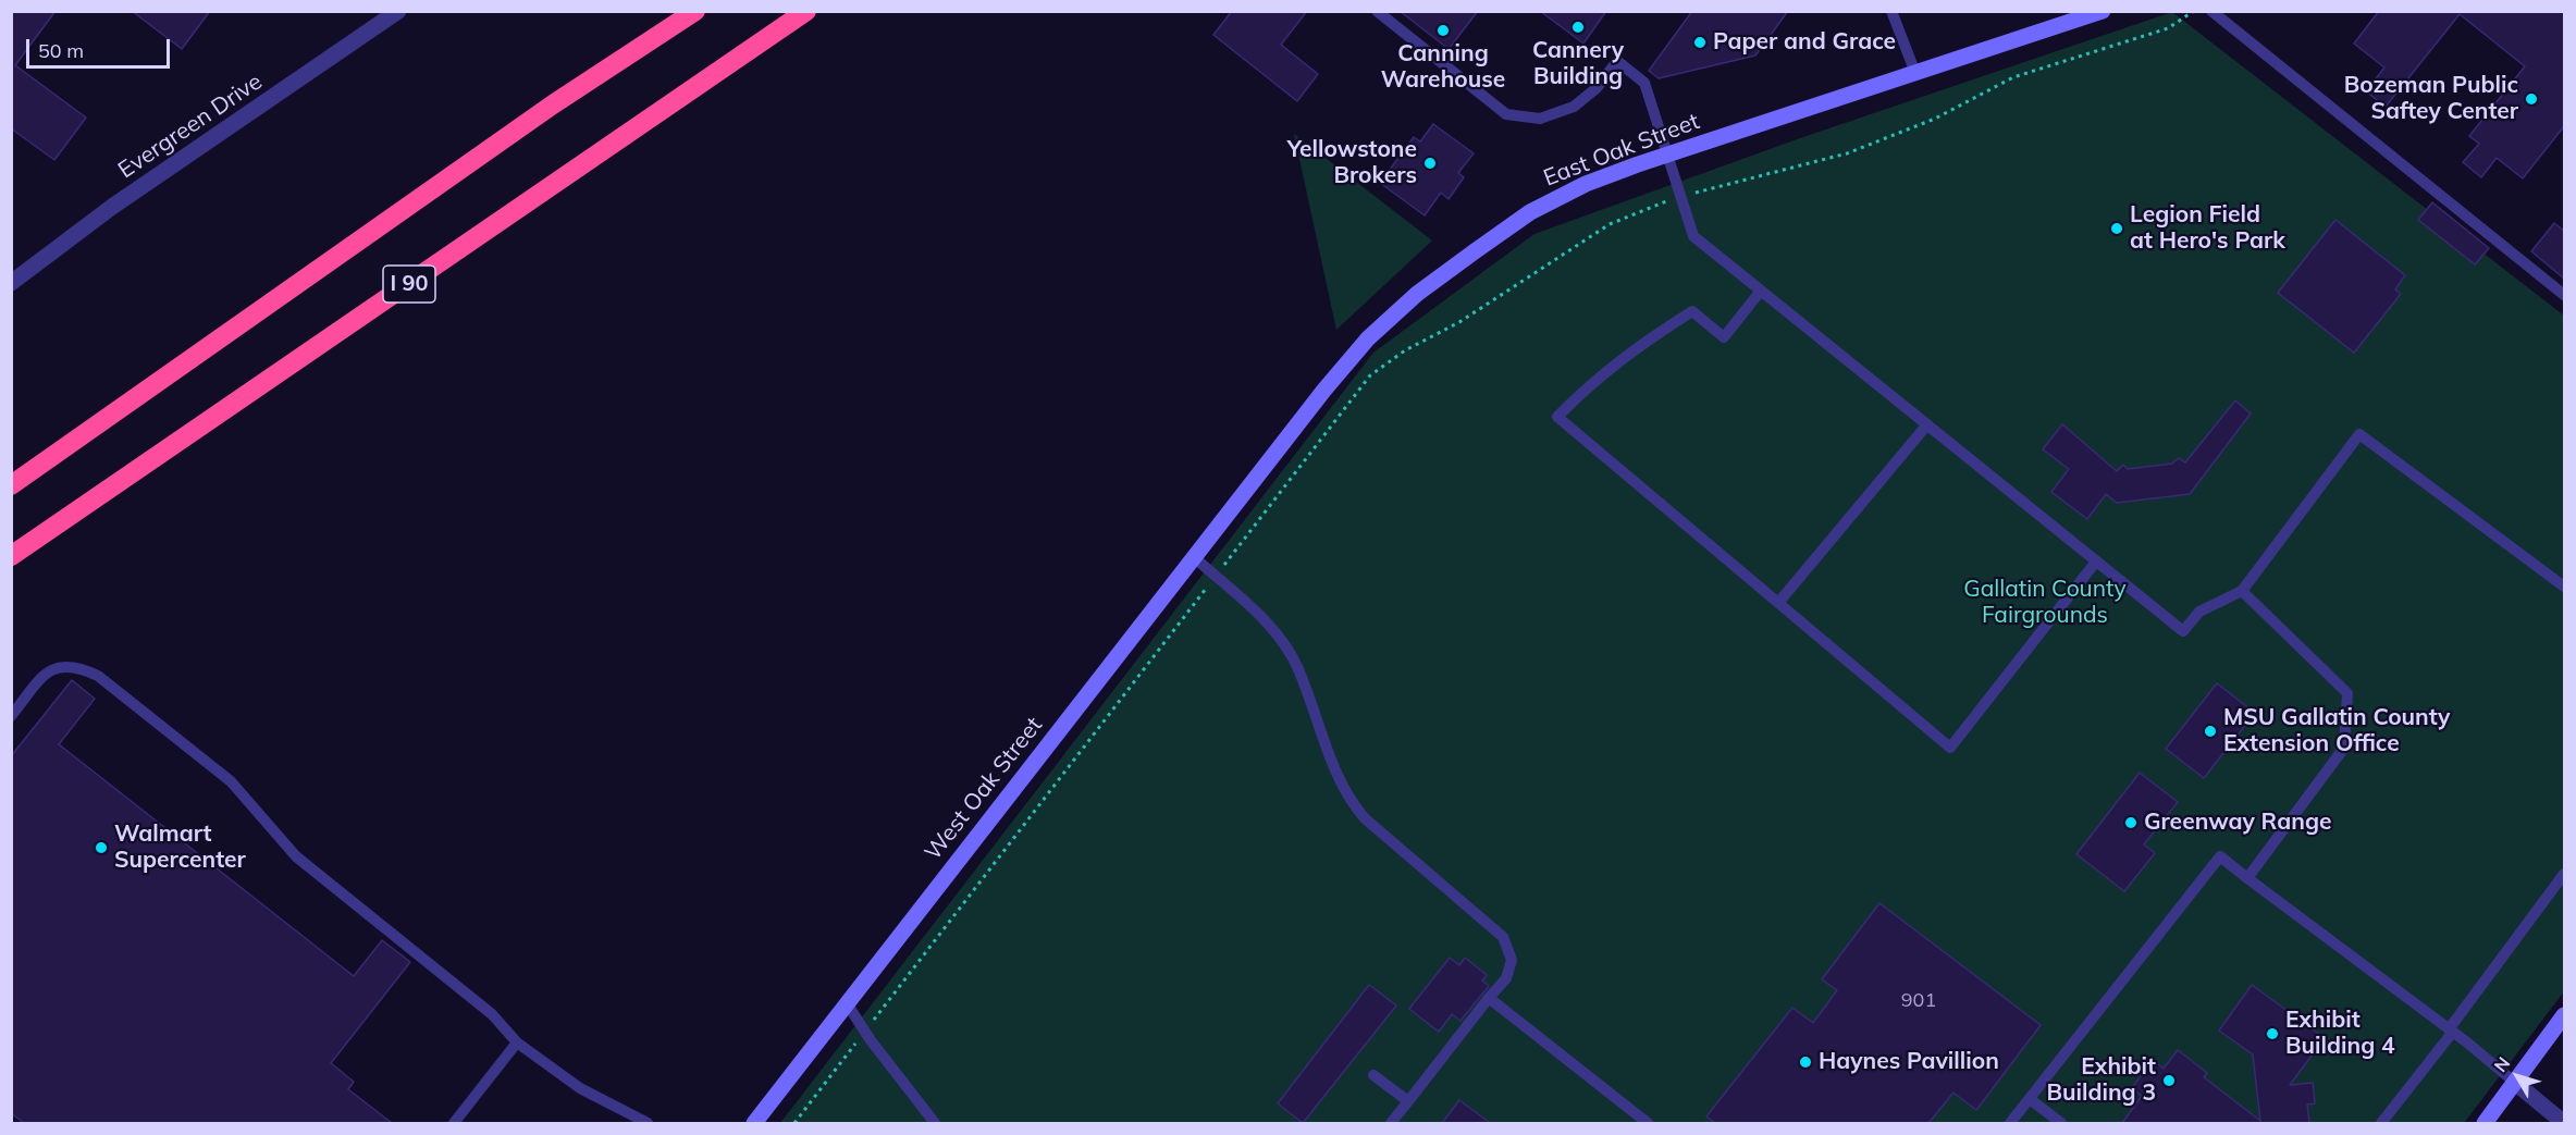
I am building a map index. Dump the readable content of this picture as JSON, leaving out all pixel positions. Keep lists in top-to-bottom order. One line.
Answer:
{"streets":{"highway":["I 90"],"street":["Evergreen Drive","East Oak Street","West Oak Street"]},"crossings":[["East Oak Street","West Oak Street"]],"parks":["Gallatin County Fairgrounds"],"places":["Cannery Building","Canning Warehouse","Paper and Grace","Bozeman Public Saftey Center","Yellowstone Brokers","Legion Field at Hero's Park","MSU Gallatin County Extension Office","Greenway Range","Walmart Supercenter","Exhibit Building 4","Haynes Pavillion","Exhibit Building 3"],"house_numbers":["901"],"scale_bar":"50 m","north":"top left"}
